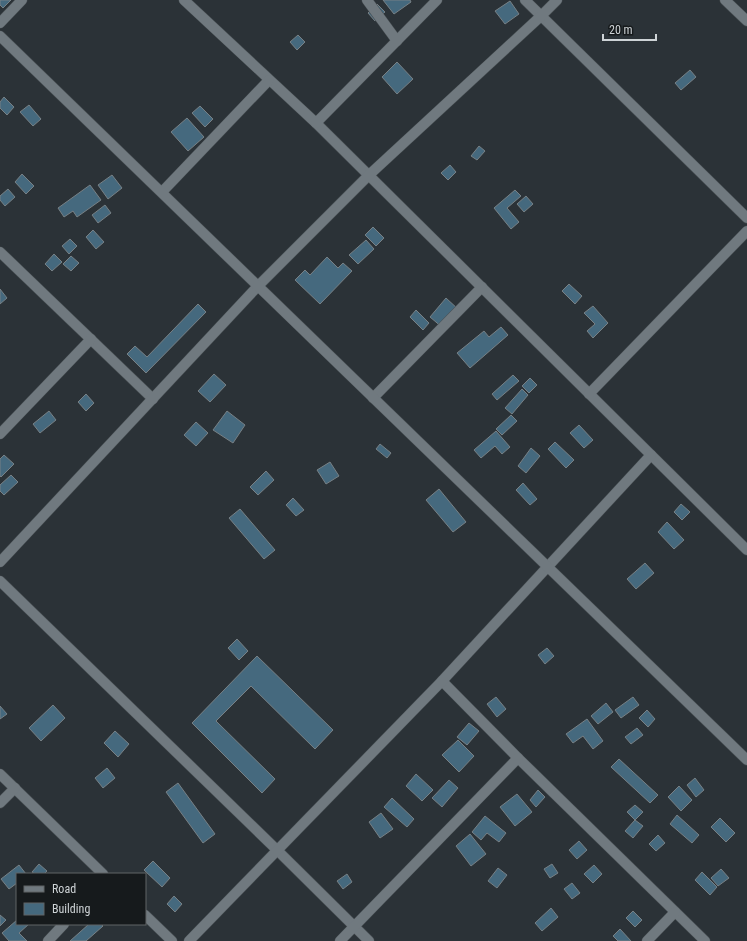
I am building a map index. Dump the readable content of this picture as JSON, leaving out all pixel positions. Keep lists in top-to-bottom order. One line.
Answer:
{"legend":["Road","Building"],"scale_bar":"20 m"}
